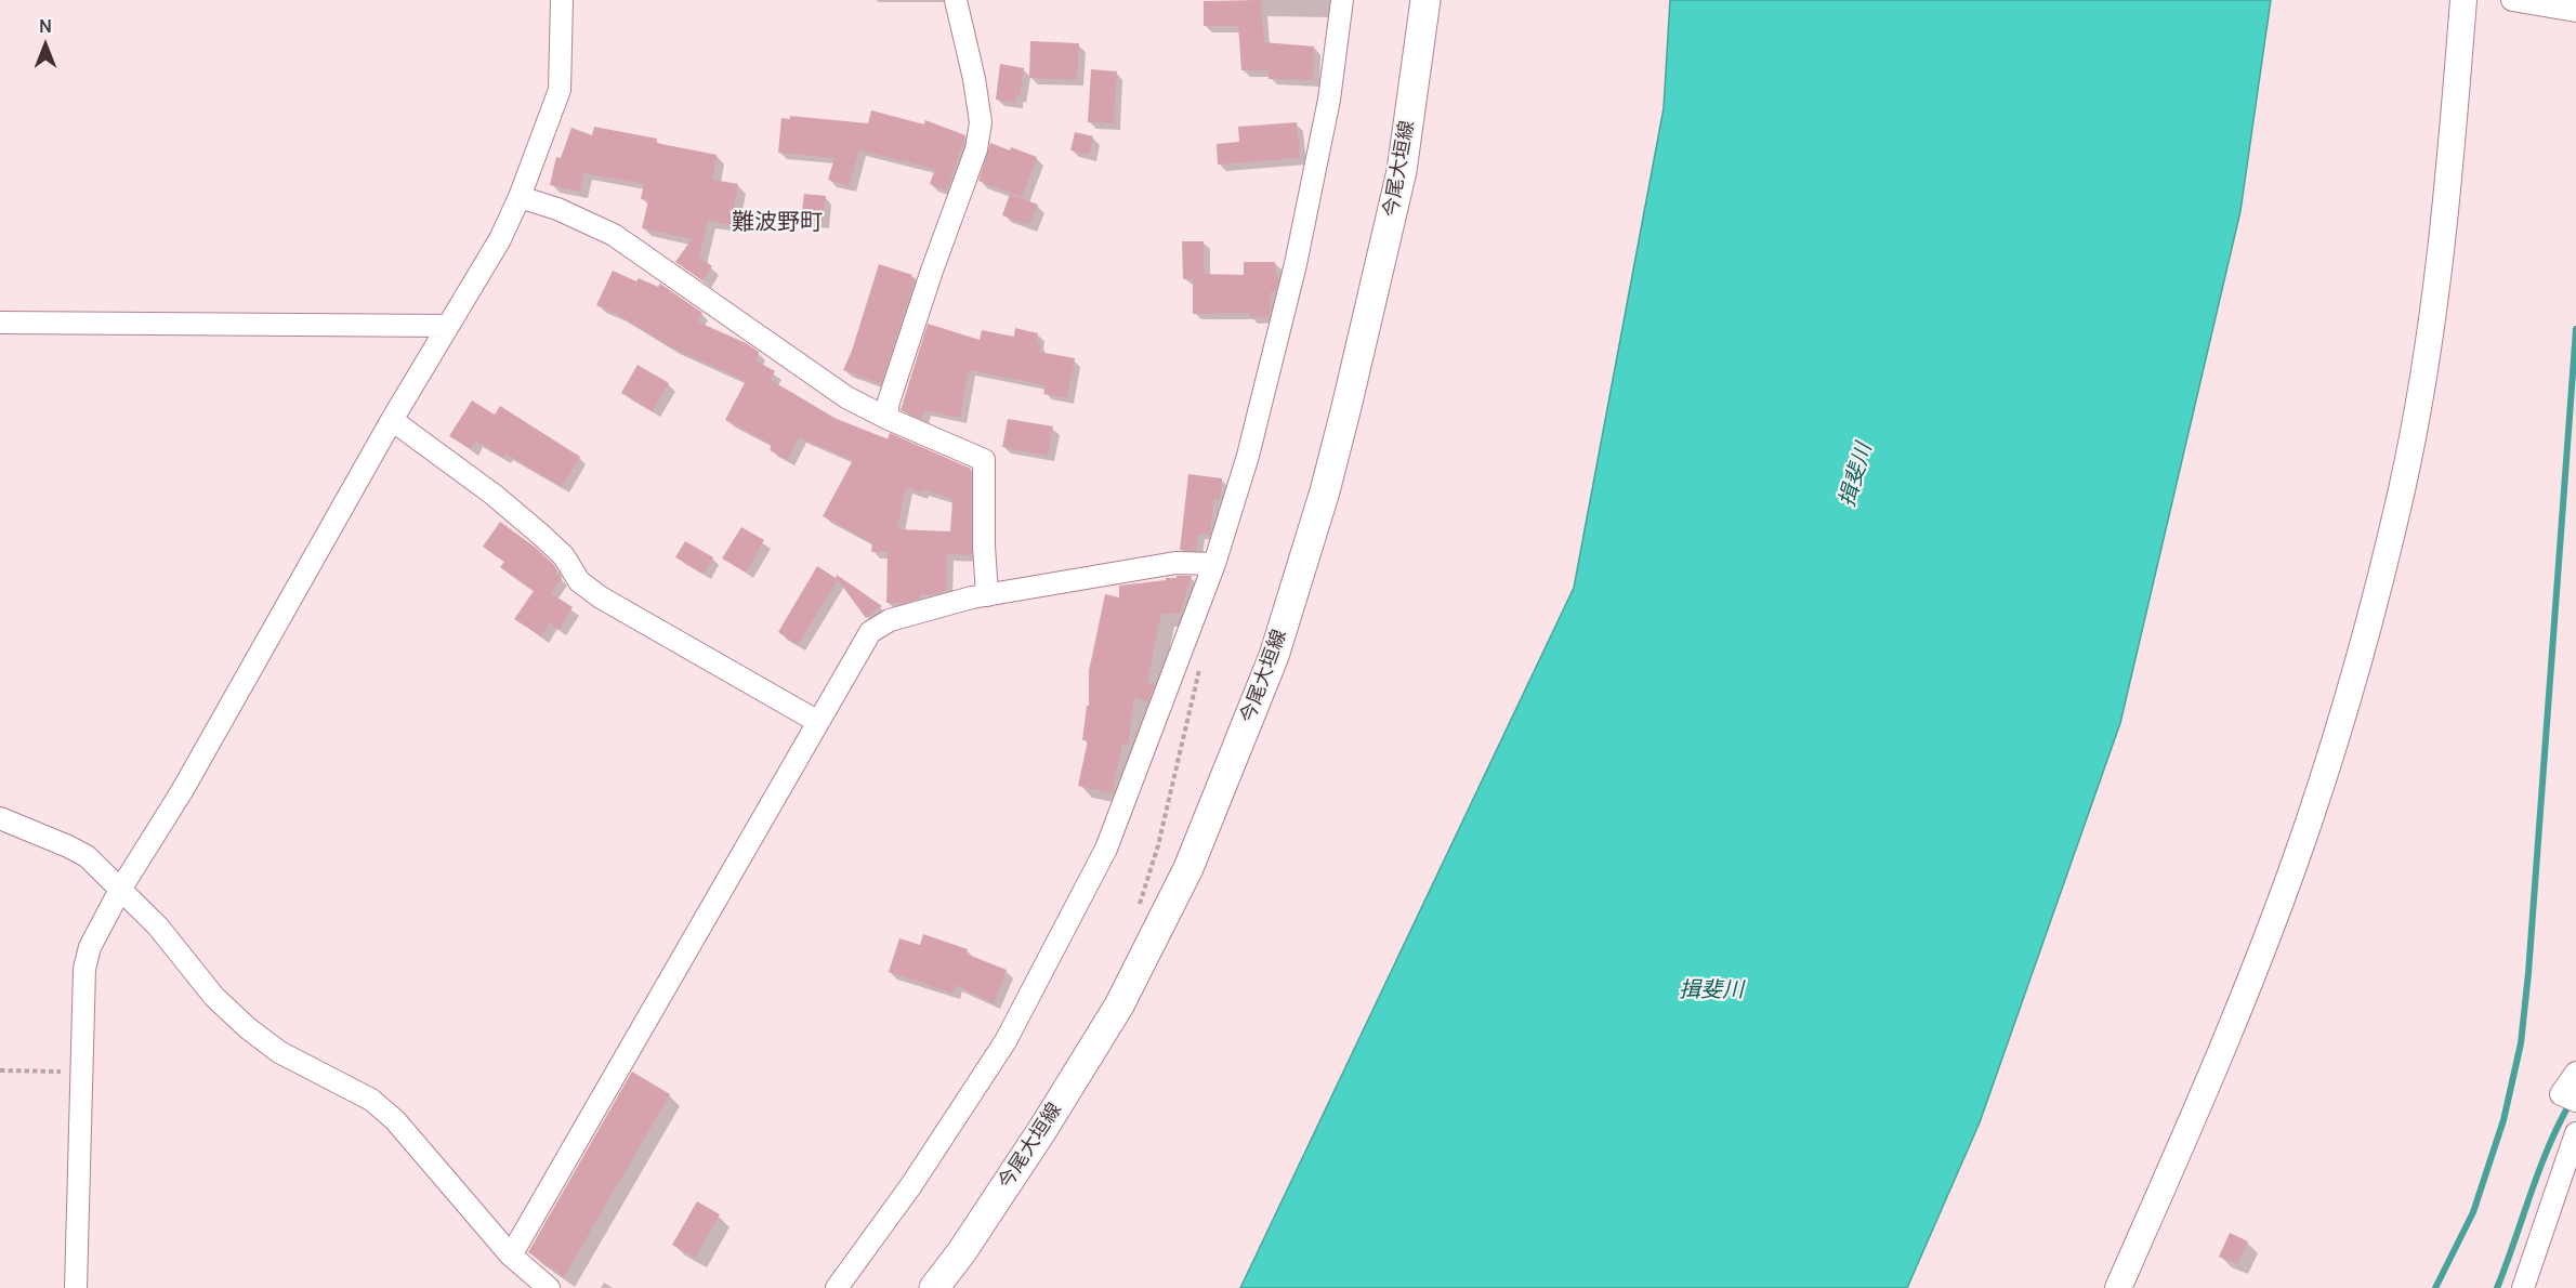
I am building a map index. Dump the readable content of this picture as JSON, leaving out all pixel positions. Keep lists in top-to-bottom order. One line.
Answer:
{"streets":{"main road":["今尾大垣線"]},"districts":["難波野町"],"water":["揖斐川"],"north":"top"}
